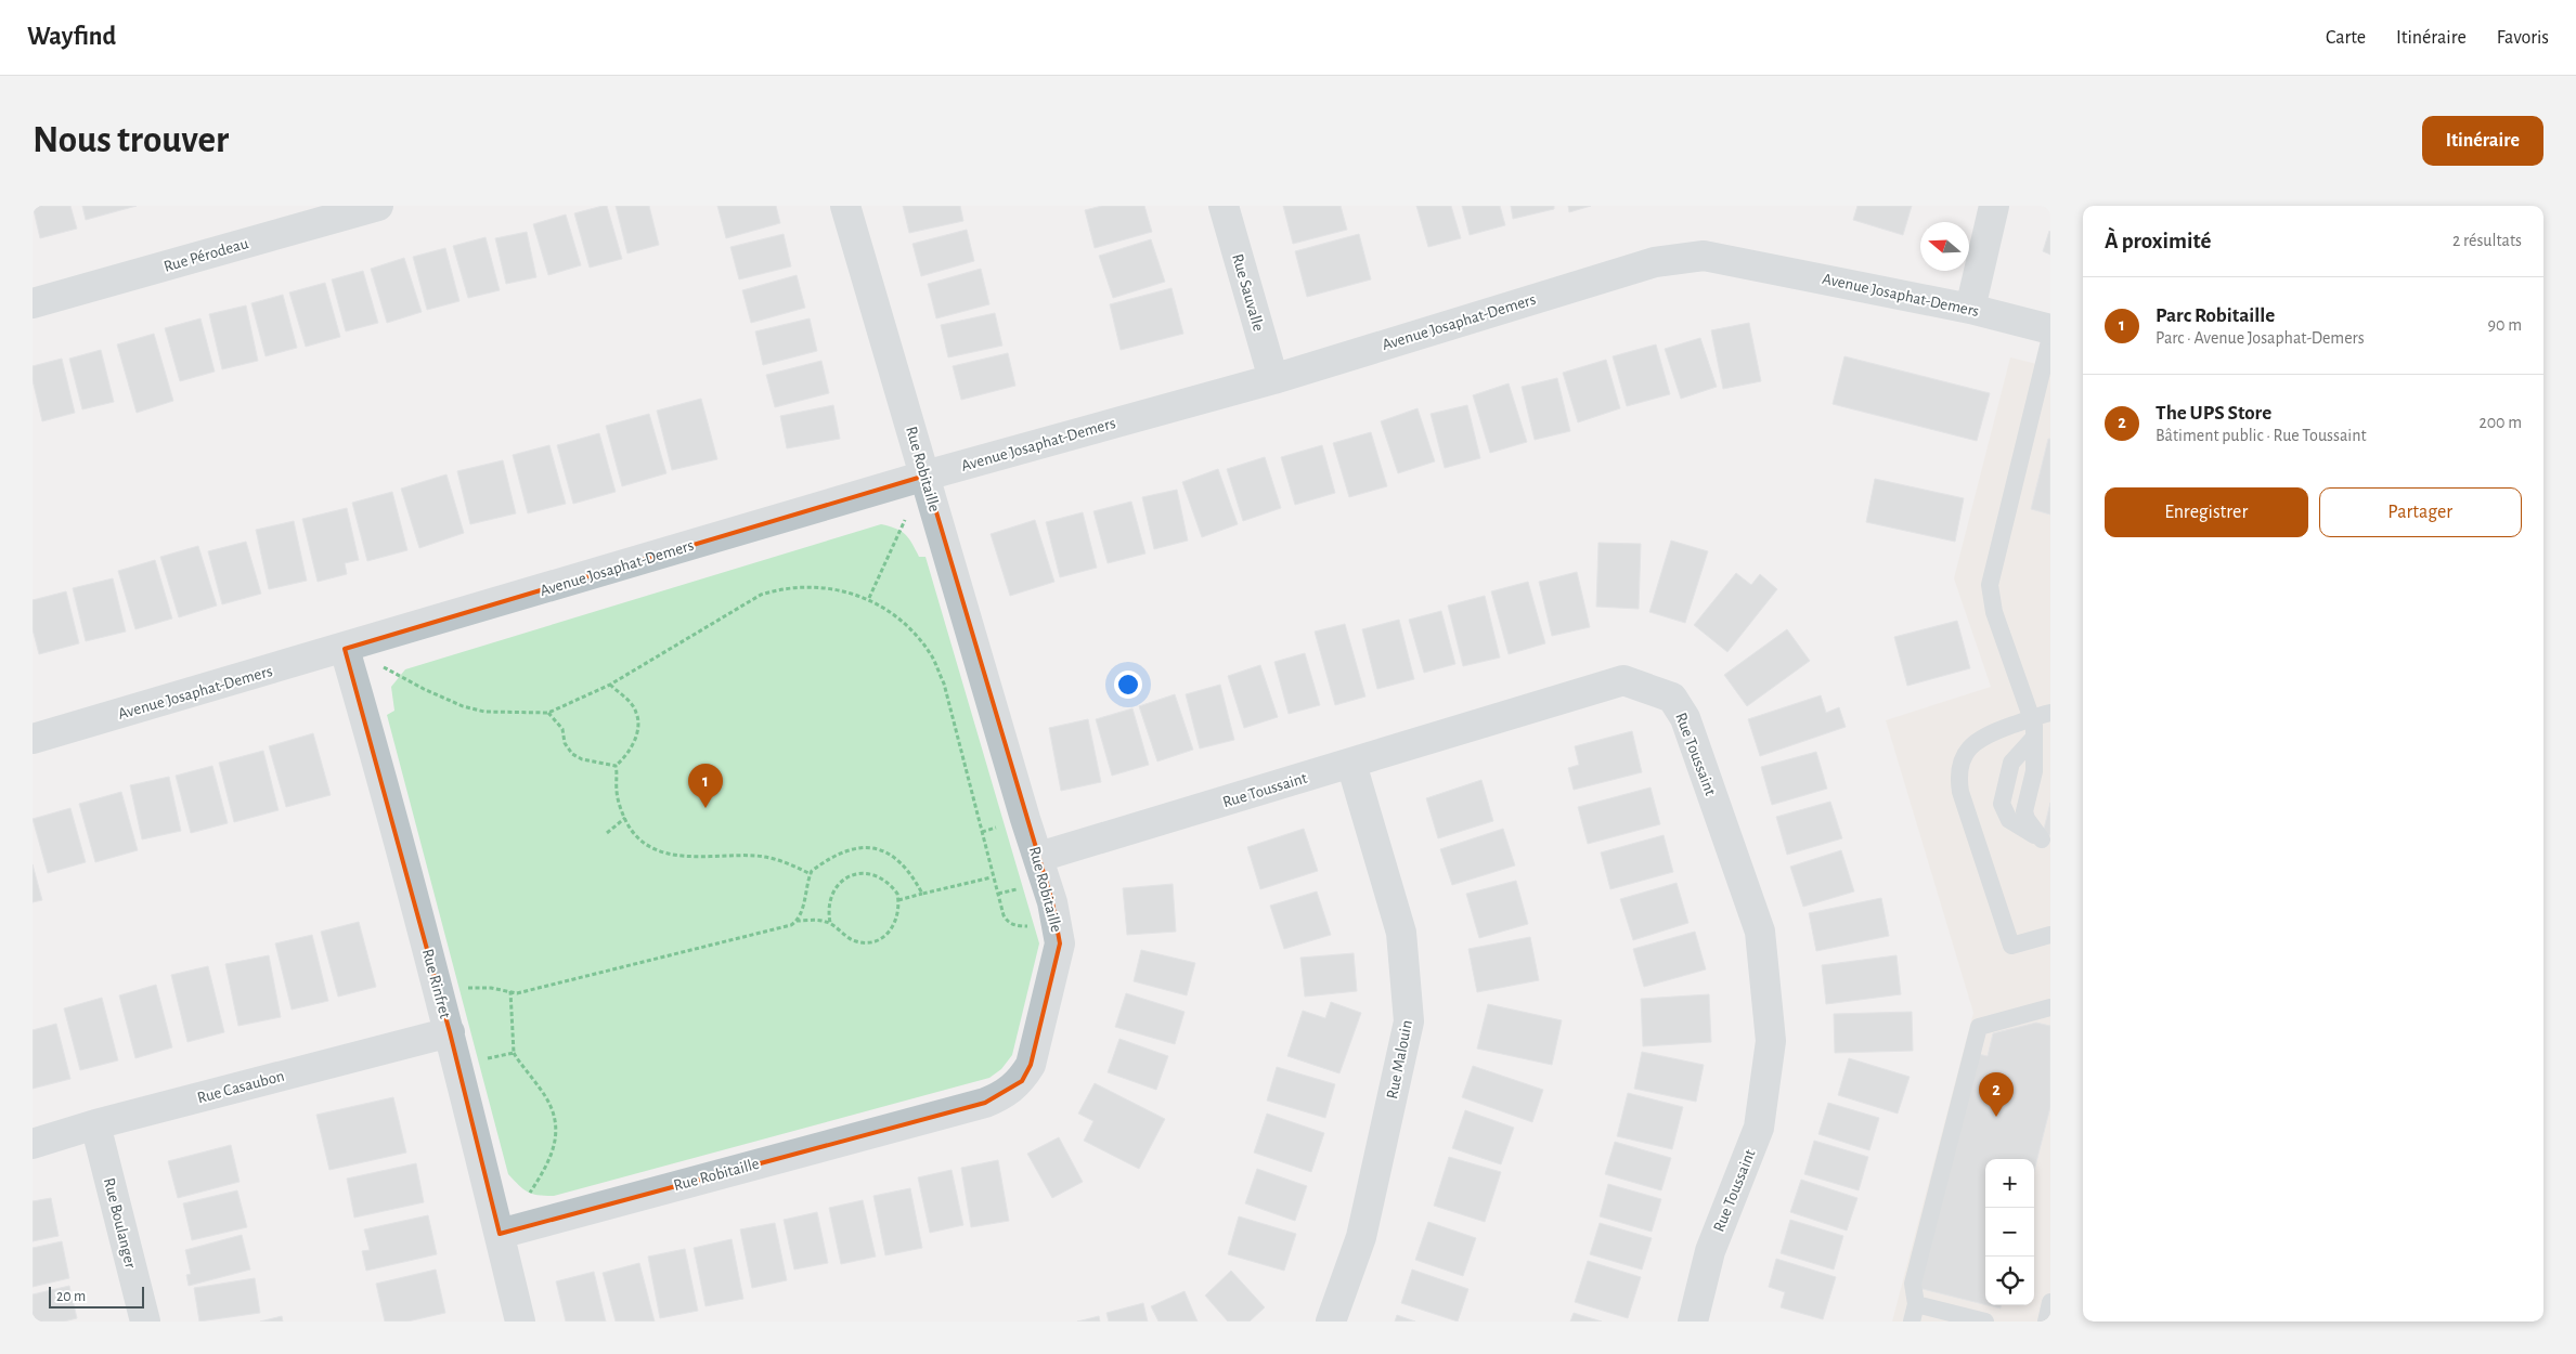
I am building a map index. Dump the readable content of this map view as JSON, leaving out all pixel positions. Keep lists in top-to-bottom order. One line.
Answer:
{"streets":{"street":["Rue Pérodeau","Rue Sauvalle","Avenue Josaphat-Demers","Rue Robitaille","Rue Toussaint","Rue Rinfret","Rue Malouin","Rue Casaubon","Rue Boulanger"]},"crossings":[["Rue Sauvalle","Avenue Josaphat-Demers"],["Avenue Josaphat-Demers","Rue Robitaille"],["Avenue Josaphat-Demers","Rue Rinfret"],["Rue Robitaille","Rue Toussaint"],["Rue Robitaille","Rue Rinfret"],["Rue Toussaint","Rue Malouin"],["Rue Rinfret","Rue Casaubon"],["Rue Casaubon","Rue Boulanger"]],"scale_bar":"20 m","north":"left","page":{"header":"Wayfind","nav":["Carte","Itinéraire","Favoris"],"buttons":["Itinéraire",["Enregistrer","Partager"]],"title":"Nous trouver","heading":["À proximité","2 résultats"],"list":[{"mark":"1","name":"Parc Robitaille","note":"Parc · Avenue Josaphat-Demers","value":"90 m"},{"mark":"2","name":"The UPS Store","note":"Bâtiment public · Rue Toussaint","value":"200 m"}],"pins":["1","2"],"map_buttons":["+","−"],"scale":"20 m"}}
